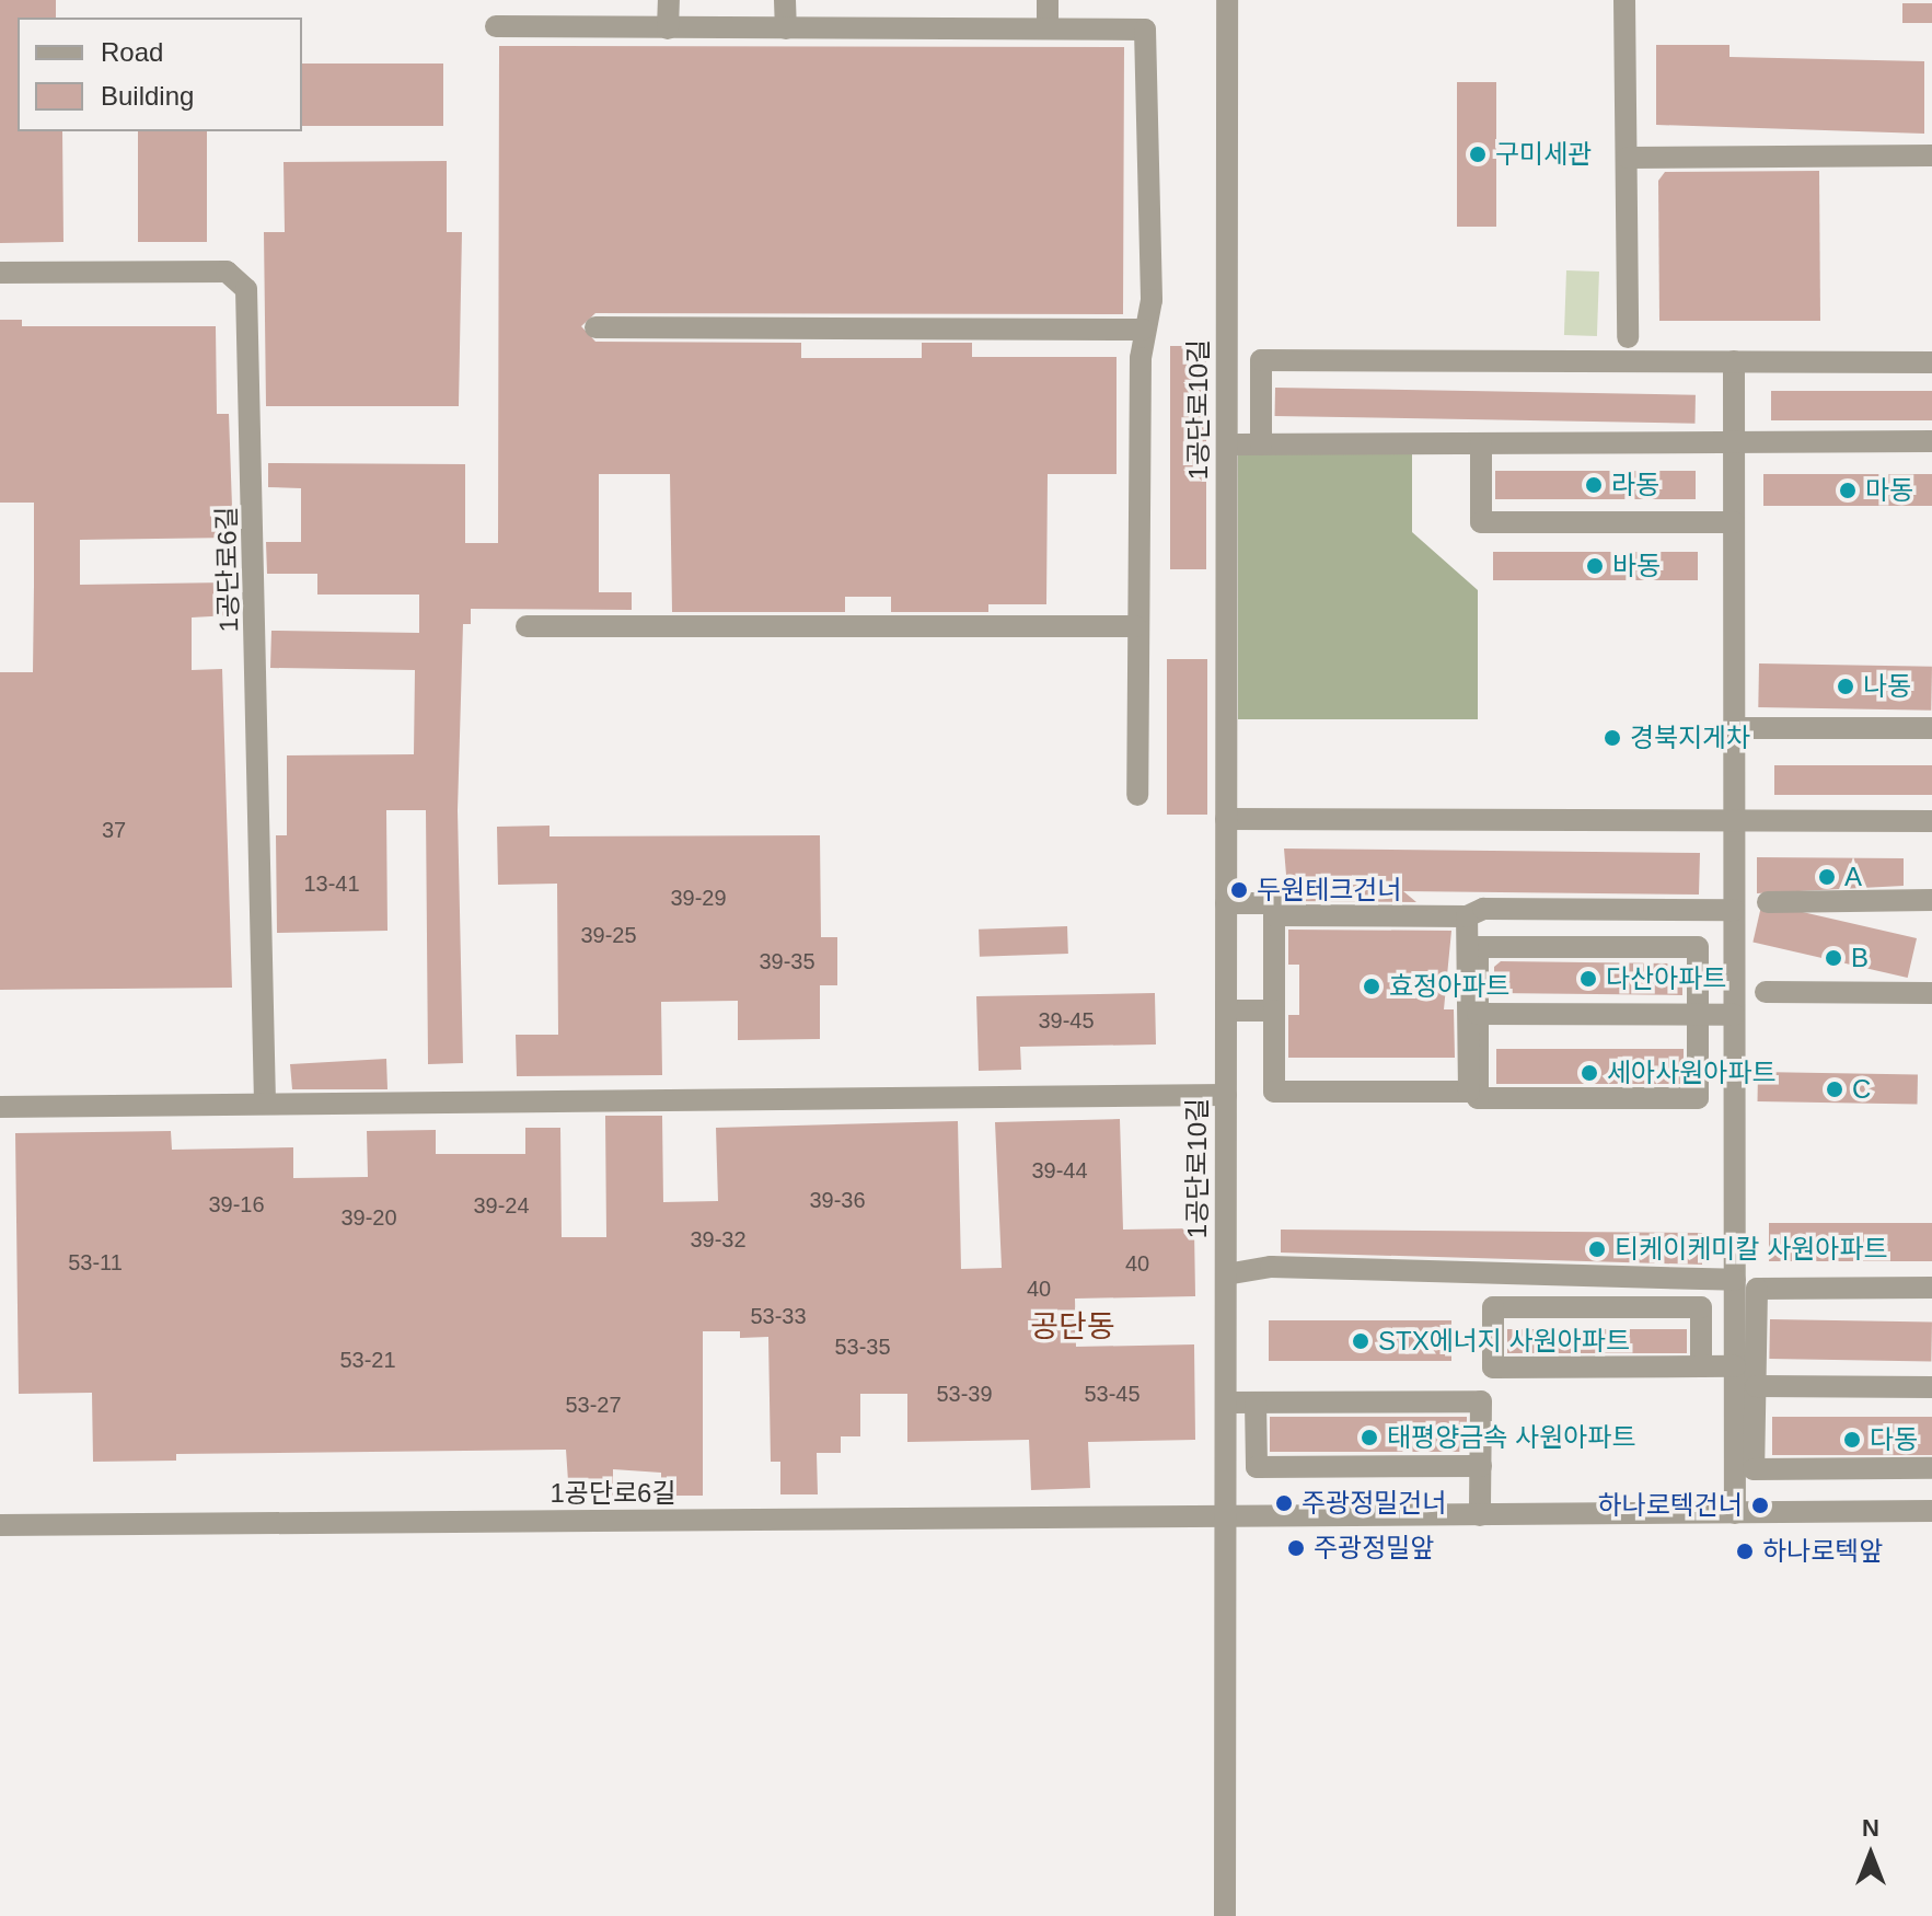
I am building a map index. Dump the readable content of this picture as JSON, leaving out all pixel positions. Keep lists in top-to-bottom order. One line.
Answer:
{"streets":{"street":["1공단로10길","1공단로6길"]},"crossings":[["1공단로10길","1공단로6길"]],"districts":["공단동"],"places":["구미세관","라동","마동","바동","나동","경북지게차","A","두원테크건너","B","다산아파트","효정아파트","세아사원아파트","C","티케이케미칼 사원아파트","STX에너지 사원아파트","태평양금속 사원아파트","다동","주광정밀건너","하나로텍건너","주광정밀앞","하나로텍앞"],"house_numbers":["37","13-41","39-29","39-25","39-35","39-45","39-44","39-36","39-16","39-24","39-20","39-32","53-11","40","40","53-33","53-35","53-21","53-39","53-45","53-27"],"legend":["Road","Building"],"north":"top"}
